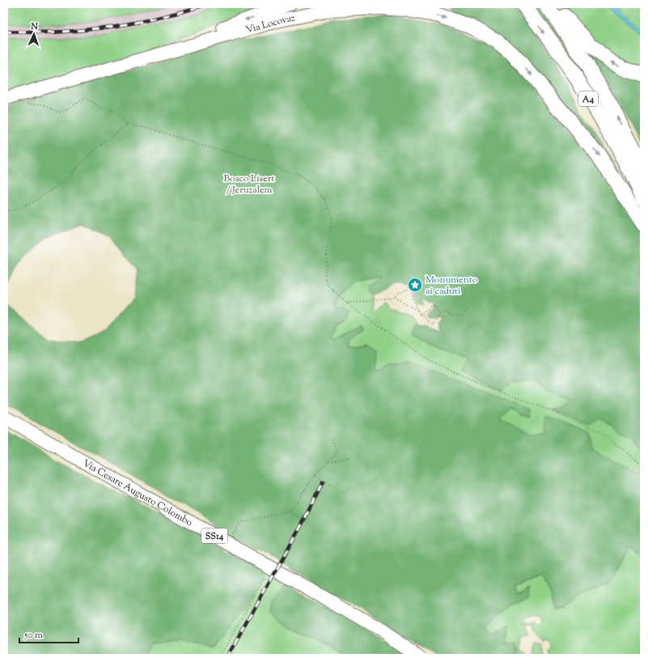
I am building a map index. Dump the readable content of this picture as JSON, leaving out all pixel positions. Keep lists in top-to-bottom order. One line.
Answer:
{"streets":{"highway":["A4"],"main road":["Via Locovaz","Via Cesare Augusto Colombo","SS14"]},"parks":["Bosco Lisert / Jeruzalem"],"places":{"place":["Monumento ai caduti"]},"scale_bar":"50 m","north":"top"}
